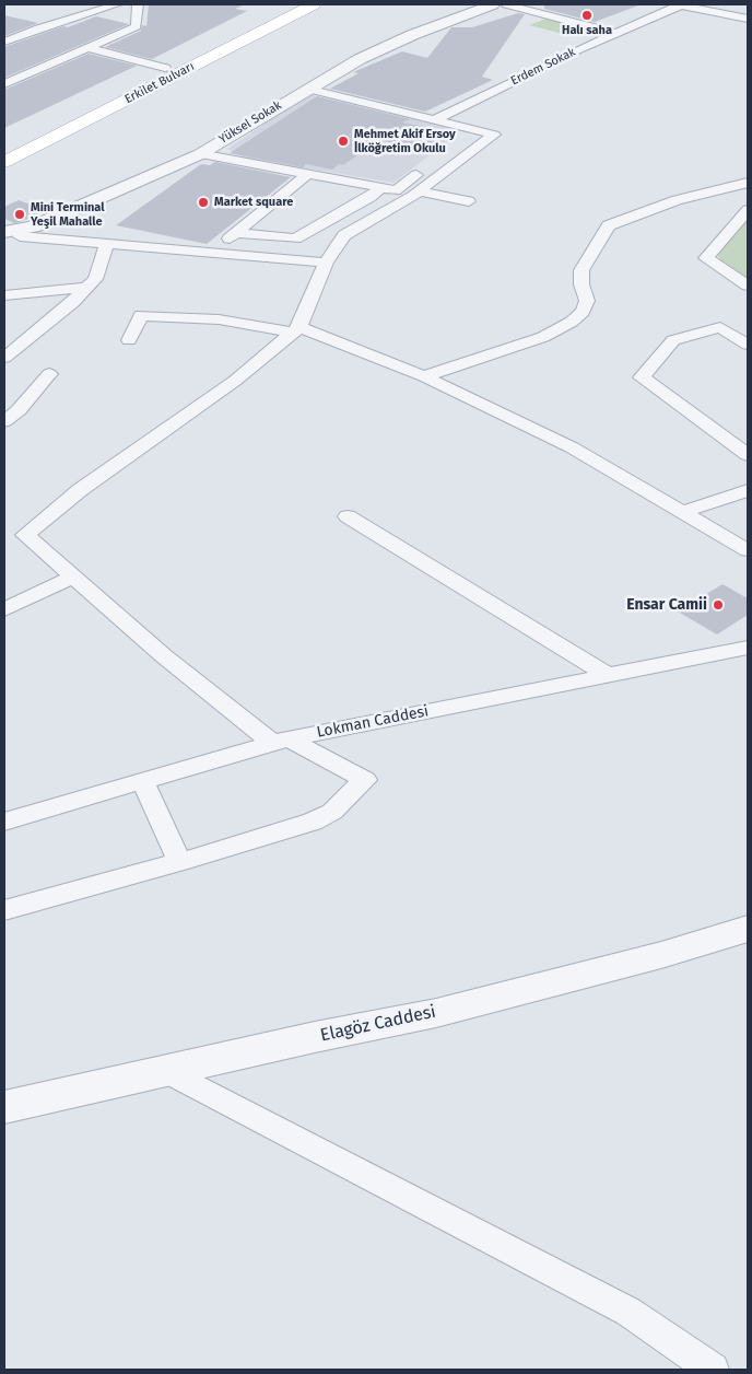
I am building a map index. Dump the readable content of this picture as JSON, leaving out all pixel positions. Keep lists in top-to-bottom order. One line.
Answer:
{"streets":{"main road":["Erkilet Bulvarı"],"street":["Erdem Sokak","Yüksel Sokak","Lokman Caddesi","Elagöz Caddesi"]},"places":["Halı saha","Mehmet Akif Ersoy İlköğretim Okulu","Market square","Mini Terminal Yeşil Mahalle","Ensar Camii"]}
